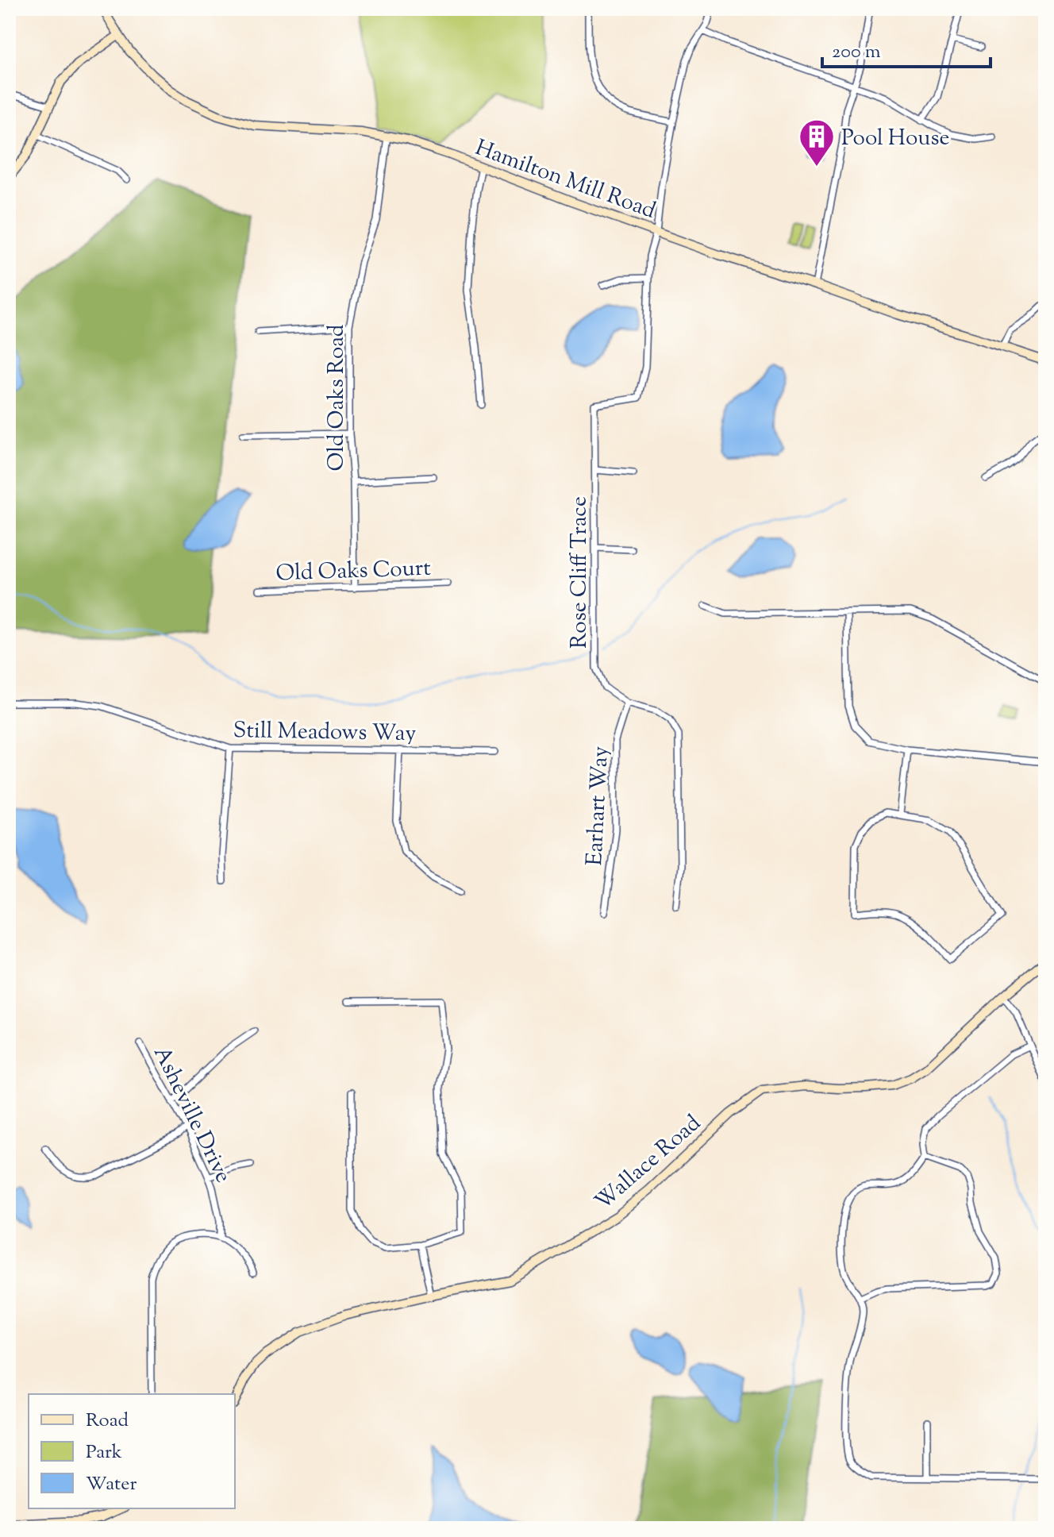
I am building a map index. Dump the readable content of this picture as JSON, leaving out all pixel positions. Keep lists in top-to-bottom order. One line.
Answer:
{"streets":{"street":["Hamilton Mill Road","Old Oaks Road","Old Oaks Court","Rose Cliff Trace","Still Meadows Way","Earhart Way","Asheville Drive","Wallace Road"]},"crossings":[["Hamilton Mill Road","Old Oaks Road"],["Hamilton Mill Road","Rose Cliff Trace"],["Old Oaks Road","Old Oaks Court"],["Rose Cliff Trace","Earhart Way"]],"places":{"building":["Pool House"]},"legend":["Road","Park","Water"],"scale_bar":"200 m"}
